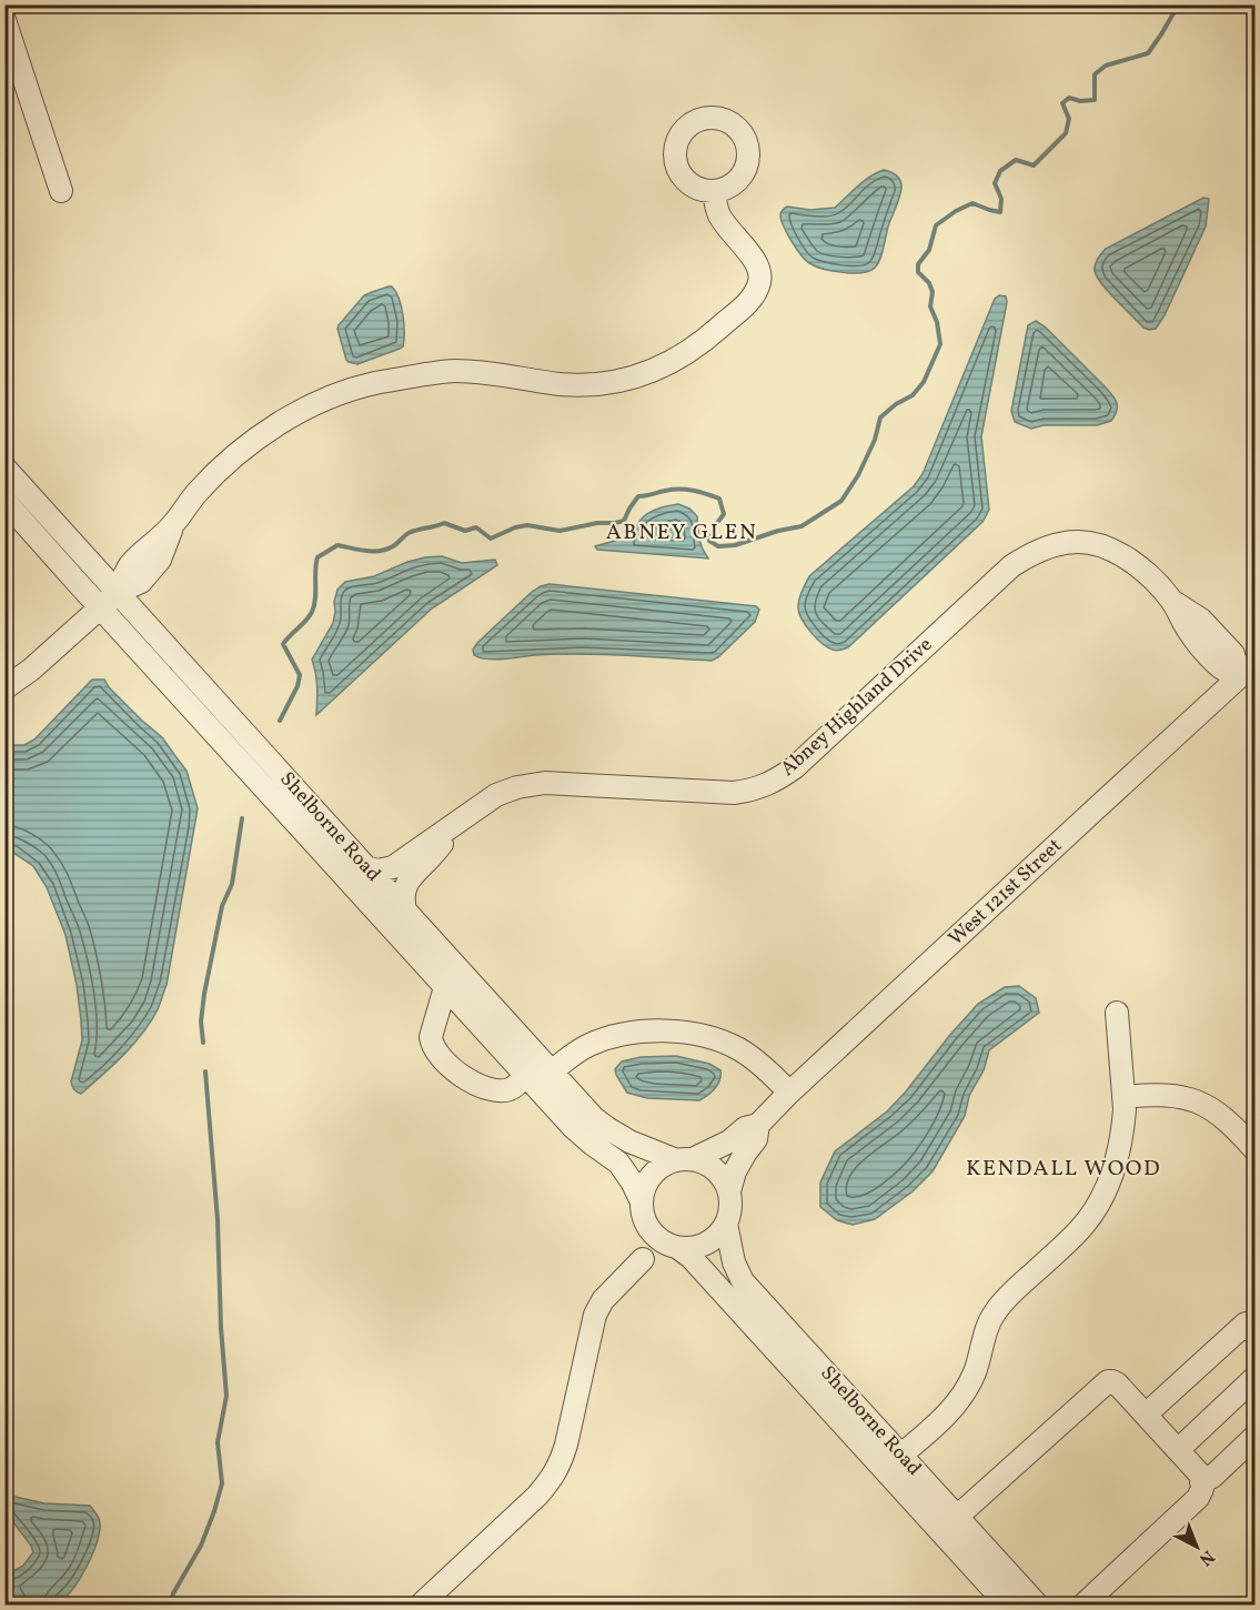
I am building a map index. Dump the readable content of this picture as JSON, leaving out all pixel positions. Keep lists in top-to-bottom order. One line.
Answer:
{"streets":{"street":["Abney Highland Drive","Shelborne Road","West 121st Street"]},"crossings":[["Abney Highland Drive","Shelborne Road"],["Abney Highland Drive","West 121st Street"],["Shelborne Road","West 121st Street"]],"districts":["ABNEY GLEN","KENDALL WOOD"],"north":"bottom right"}
